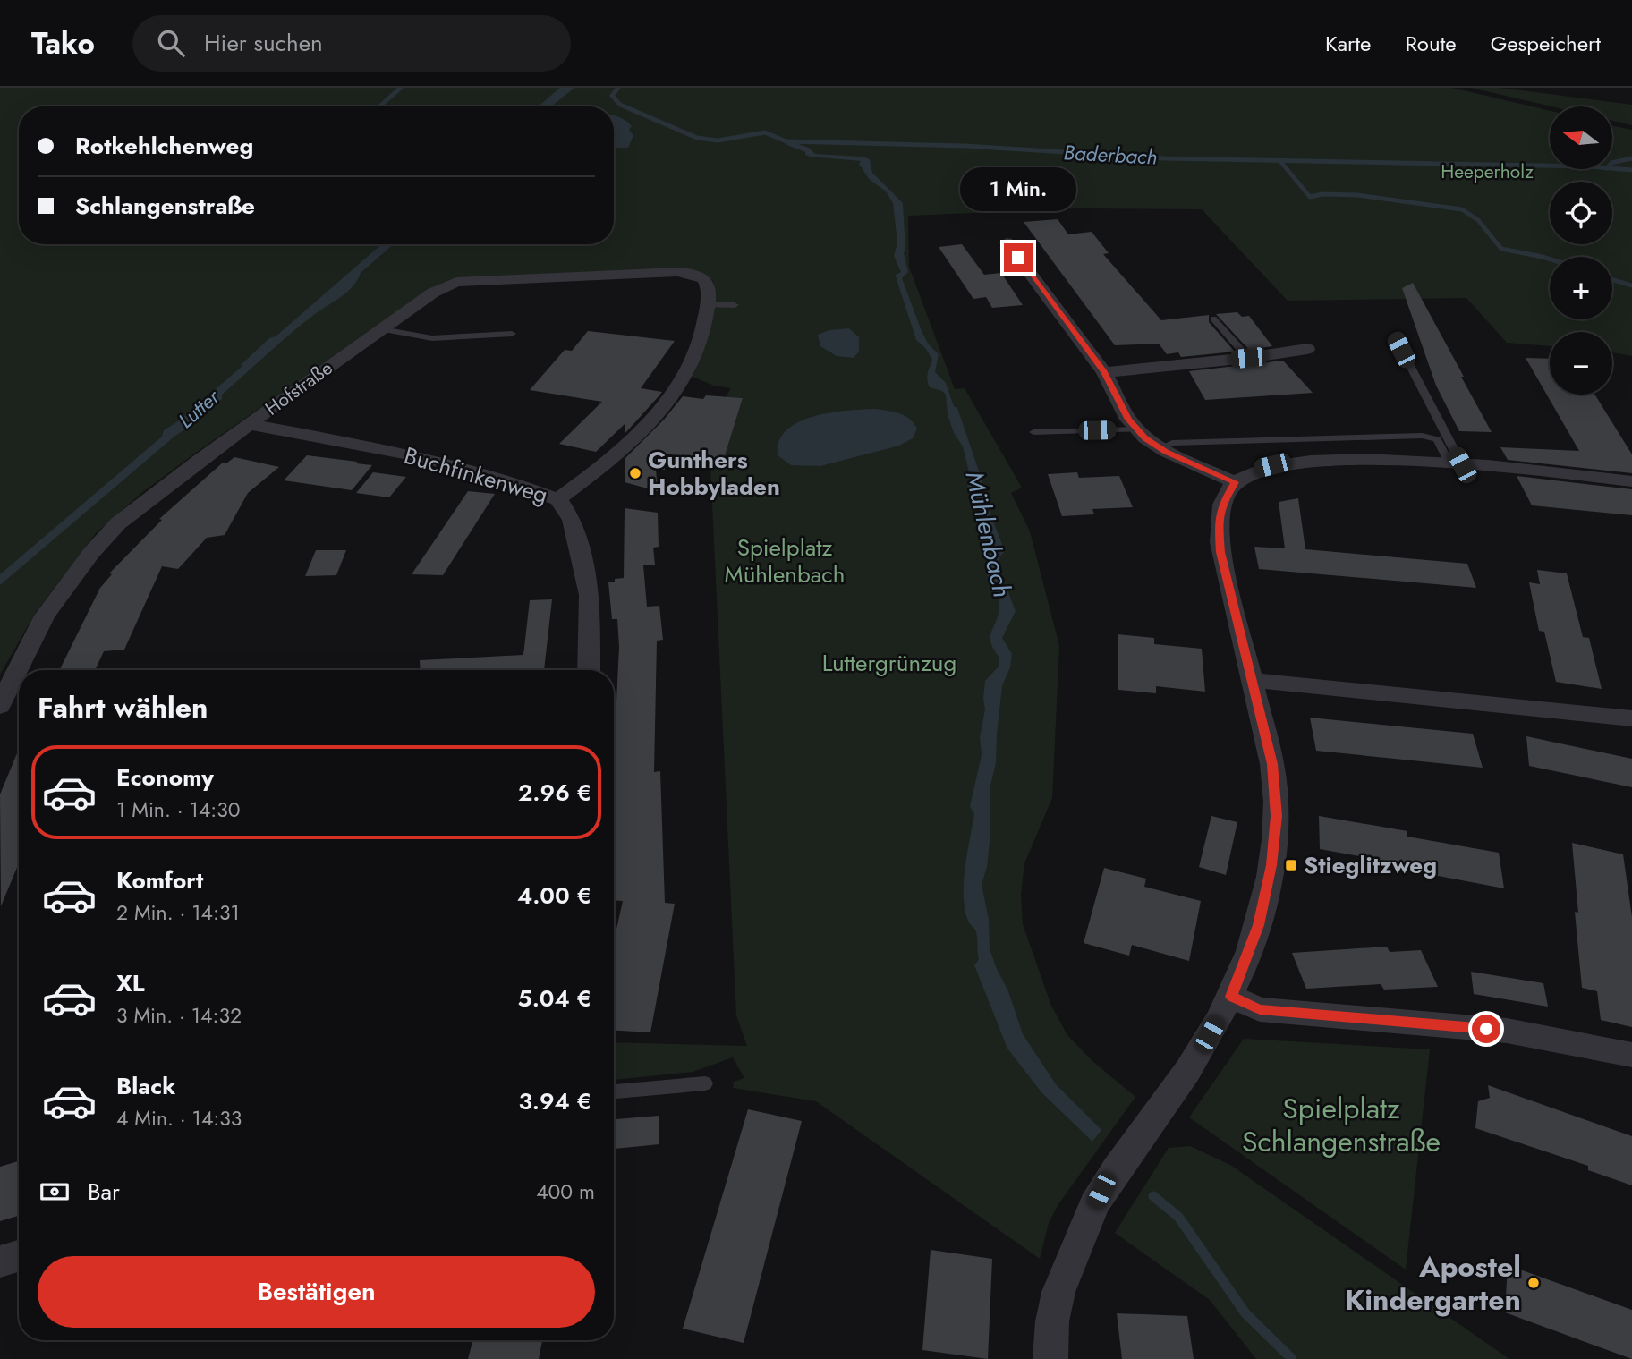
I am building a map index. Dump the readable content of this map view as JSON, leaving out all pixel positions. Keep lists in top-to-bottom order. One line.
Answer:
{"streets":{"street":["Hofstraße","Buchfinkenweg"]},"crossings":[["Hofstraße","Buchfinkenweg"]],"water":["Baderbach","Lutter","Mühlenbach"],"parks":["Heeperholz","Spielplatz Mühlenbach","Luttergrünzug","Spielplatz Schlangenstraße"],"places":{"other":["Gunthers Hobbyladen","Apostel Kindergarten"],"transit":["Stieglitzweg"]},"north":"left","page":{"header":"Tako","search":"Hier suchen","nav":["Karte","Route","Gespeichert"],"map_buttons":["+","−"],"banner":["Rotkehlchenweg","Schlangenstraße"],"bubble":"1 Min.","heading":"Fahrt wählen","list":[{"name":"Economy","note":"1 Min. · 14:30","value":"2.96 €"},{"name":"Komfort","note":"2 Min. · 14:31","value":"4.00 €"},{"name":"XL","note":"3 Min. · 14:32","value":"5.04 €"},{"name":"Black","note":"4 Min. · 14:33","value":"3.94 €"}],"pay":["Bar","400 m"],"buttons":"Bestätigen"}}
